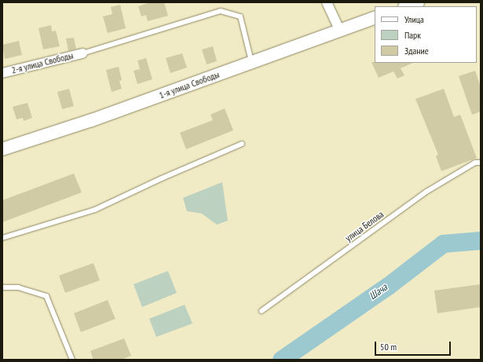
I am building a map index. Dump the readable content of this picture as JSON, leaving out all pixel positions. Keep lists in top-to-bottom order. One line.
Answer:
{"streets":{"street":["2-я улица Свободы","1-я улица Свободы"],"lane":["улица Белова"]},"water":["Шача"],"legend":["Улица","Парк","Здание"],"scale_bar":"50 m"}
